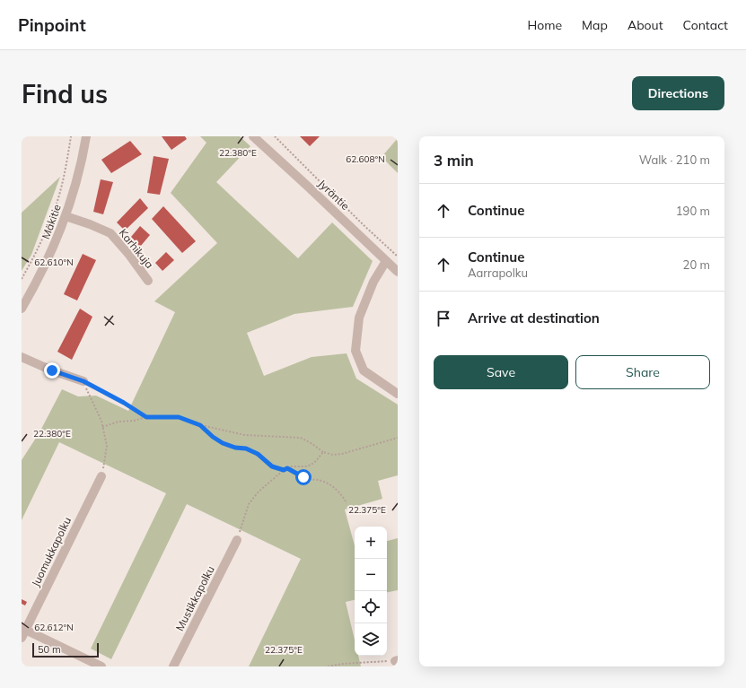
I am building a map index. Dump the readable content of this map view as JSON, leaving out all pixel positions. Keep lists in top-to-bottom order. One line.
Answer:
{"streets":{"street":["Jyräntie","Mäkitie","Karhikuja","Juomukkapolku","Mustikkapolku"]},"crossings":[["Mäkitie","Karhikuja"]],"scale_bar":"50 m","page":{"header":"Pinpoint","nav":["Home","Map","About","Contact"],"buttons":["Directions",["Save","Share"]],"title":"Find us","heading":["3 min","Walk · 210 m"],"list":[["Continue","190 m"],["Continue","Aarrapolku","20 m"],"Arrive at destination"],"map_buttons":["+","−"],"scale":"50 m"},"coordinates":["22.380°E","62.608°N","62.610°N","22.375°E","62.612°N"]}
